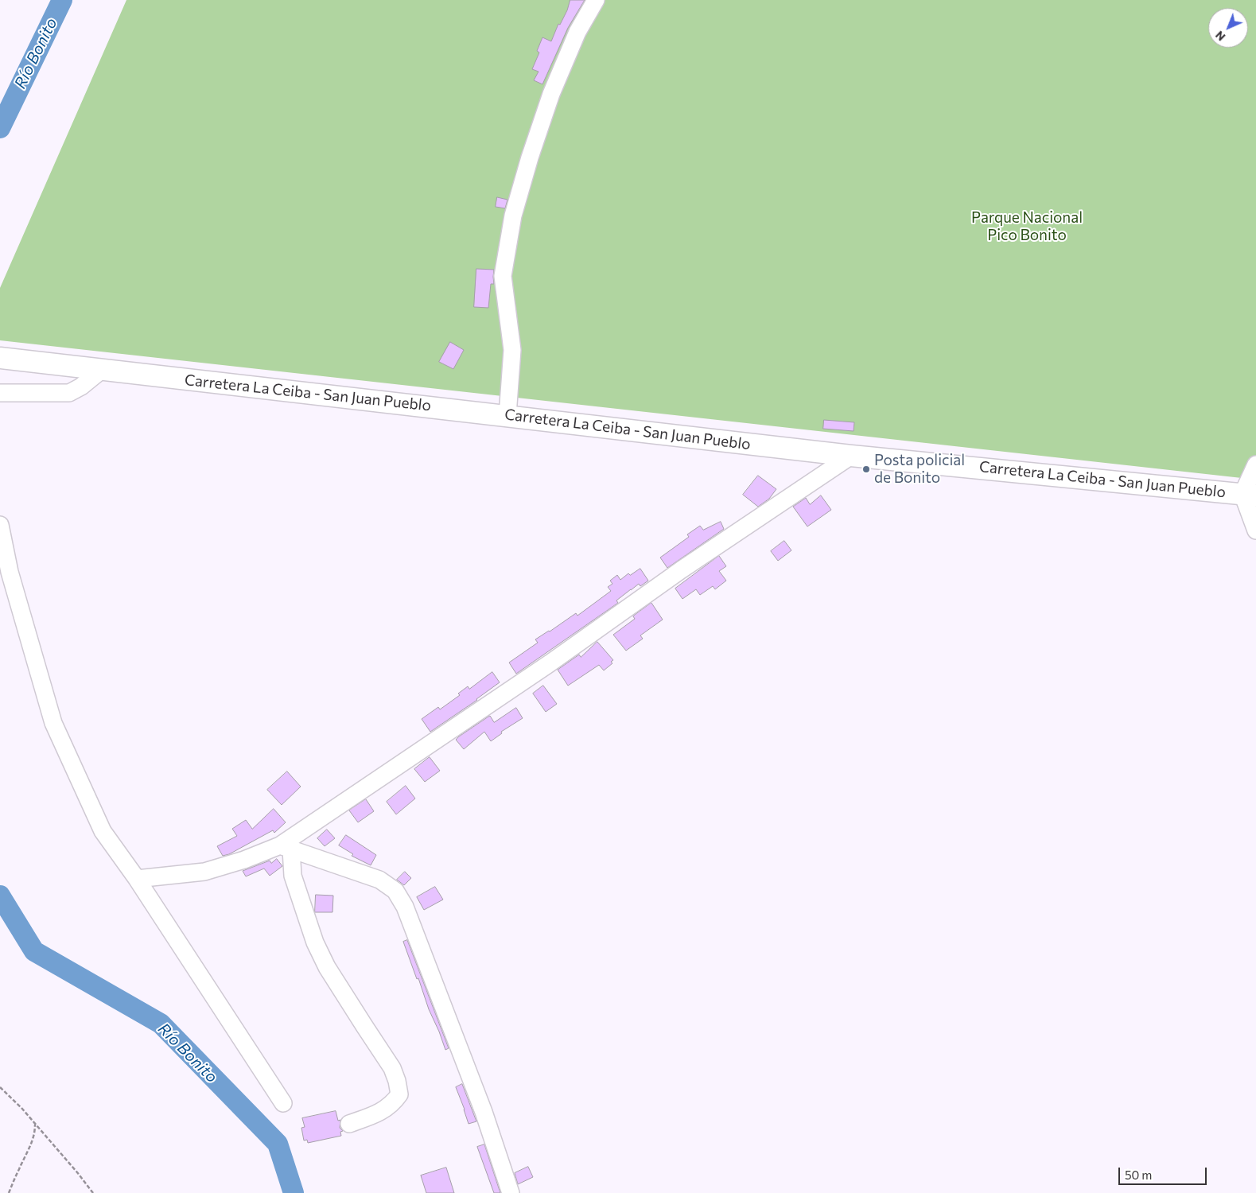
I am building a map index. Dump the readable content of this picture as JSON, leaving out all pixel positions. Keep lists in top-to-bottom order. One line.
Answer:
{"streets":{"main road":["Carretera La Ceiba - San Juan Pueblo"]},"water":["Río Bonito"],"parks":["Parque Nacional Pico Bonito"],"places":["Posta policial de Bonito"],"scale_bar":"50 m","north":"bottom left"}
